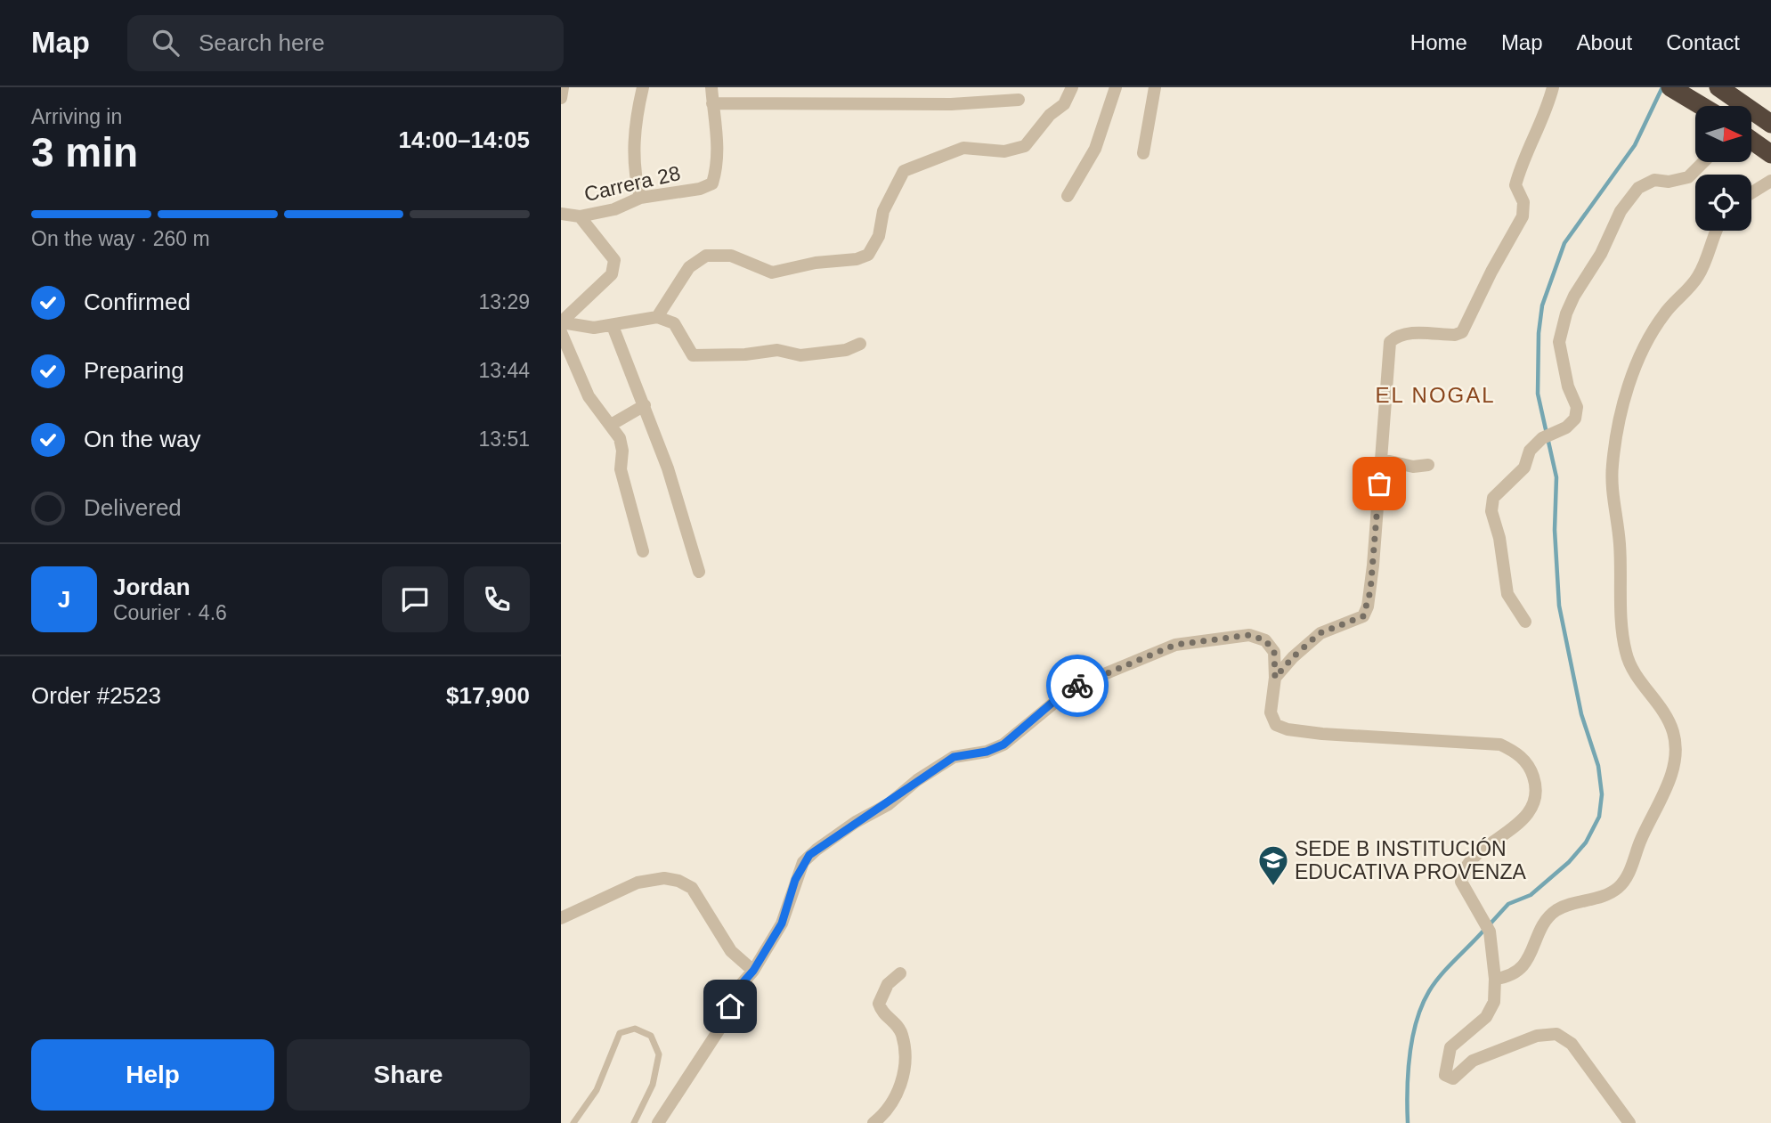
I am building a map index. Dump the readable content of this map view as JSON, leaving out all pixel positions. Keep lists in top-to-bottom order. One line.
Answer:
{"streets":{"street":["Carrera 28"]},"districts":["EL NOGAL"],"places":{"school or university":["SEDE B INSTITUCIÓN EDUCATIVA PROVENZA"]},"north":"right","page":{"header":"Map","search":"Search here","nav":["Home","Map","About","Contact"],"heading":["3 min","Arriving in","14:00–14:05"],"panel":["Jordan","Courier · 4.6","Order #2523","$17,900"],"bar":"On the way · 260 m","list":[["Confirmed","13:29"],["Preparing","13:44"],["On the way","13:51"],"Delivered"],"round":"J","buttons":["Help","Share"]}}
